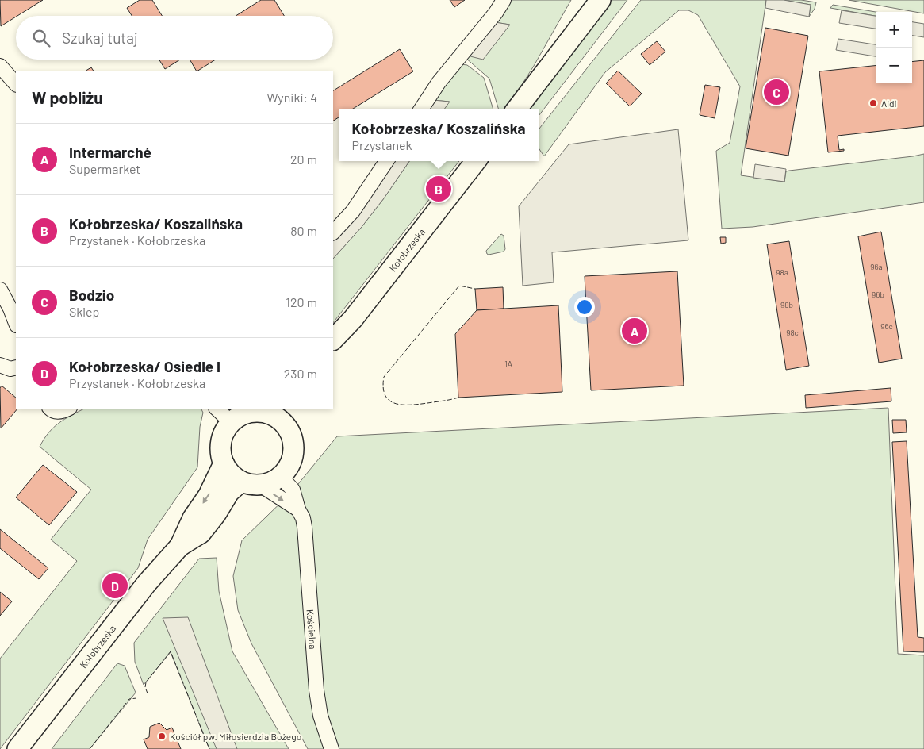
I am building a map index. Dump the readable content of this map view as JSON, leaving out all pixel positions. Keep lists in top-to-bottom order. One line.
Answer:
{"streets":{"main road":["Kołobrzeska"],"street":["Kościelna"]},"crossings":[["Kołobrzeska","Kościelna"]],"places":["Aldi","Kościół pw. Miłosierdzia Bożego"],"house_numbers":["96a","98a","96b","98b","96c","98c","1A"],"page":{"map_buttons":["+","−"],"search":"Szukaj tutaj","heading":["W pobliżu","Wyniki: 4"],"pins":["C","B","A","D"],"popup":["Kołobrzeska/ Koszalińska","Przystanek"],"list":[{"mark":"A","name":"Intermarché","note":"Supermarket","value":"20 m"},{"mark":"B","name":"Kołobrzeska/ Koszalińska","note":"Przystanek · Kołobrzeska","value":"80 m"},{"mark":"C","name":"Bodzio","note":"Sklep","value":"120 m"},{"mark":"D","name":"Kołobrzeska/ Osiedle I","note":"Przystanek · Kołobrzeska","value":"230 m"}]}}
